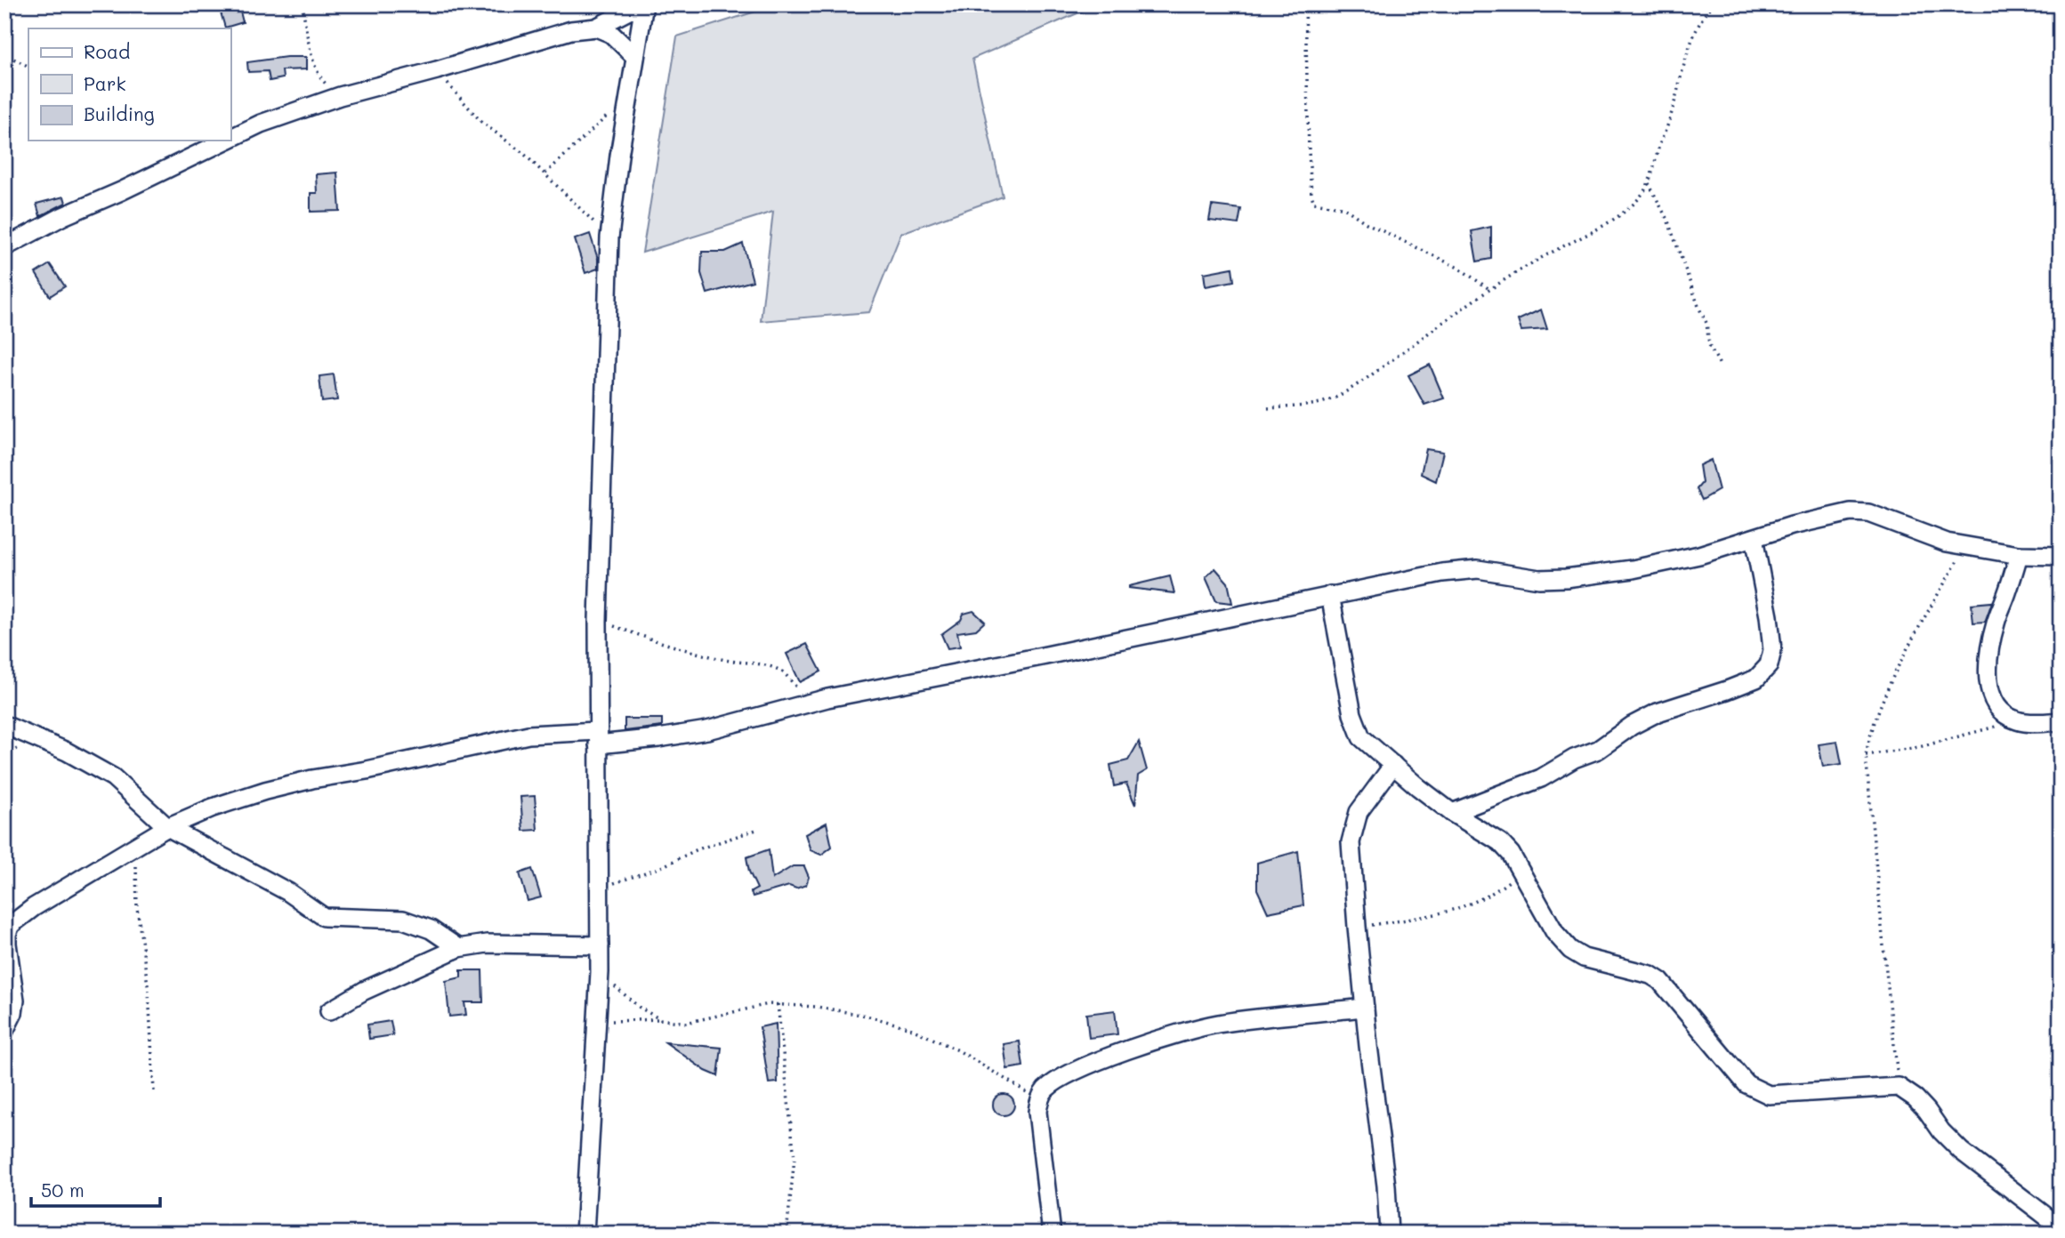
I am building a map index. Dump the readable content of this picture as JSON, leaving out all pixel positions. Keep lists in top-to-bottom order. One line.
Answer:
{"legend":["Road","Park","Building"],"scale_bar":"50 m"}
